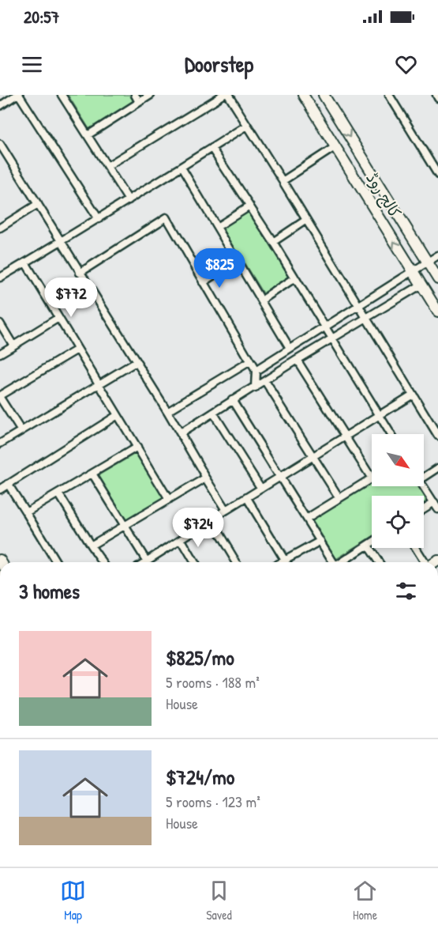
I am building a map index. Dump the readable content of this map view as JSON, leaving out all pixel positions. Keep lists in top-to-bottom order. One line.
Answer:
{"streets":{"main road":["کالج روڈ"]},"north":"bottom right","page":{"status":"20:57","header":"Doorstep","price":["$825","$772","$724"],"heading":"3 homes","list":[{"name":"$825/mo","note":"5 rooms · 188 m² · House"},{"name":"$724/mo","note":"5 rooms · 123 m² · House"}],"tabs":["Map","Saved","Home"]}}
